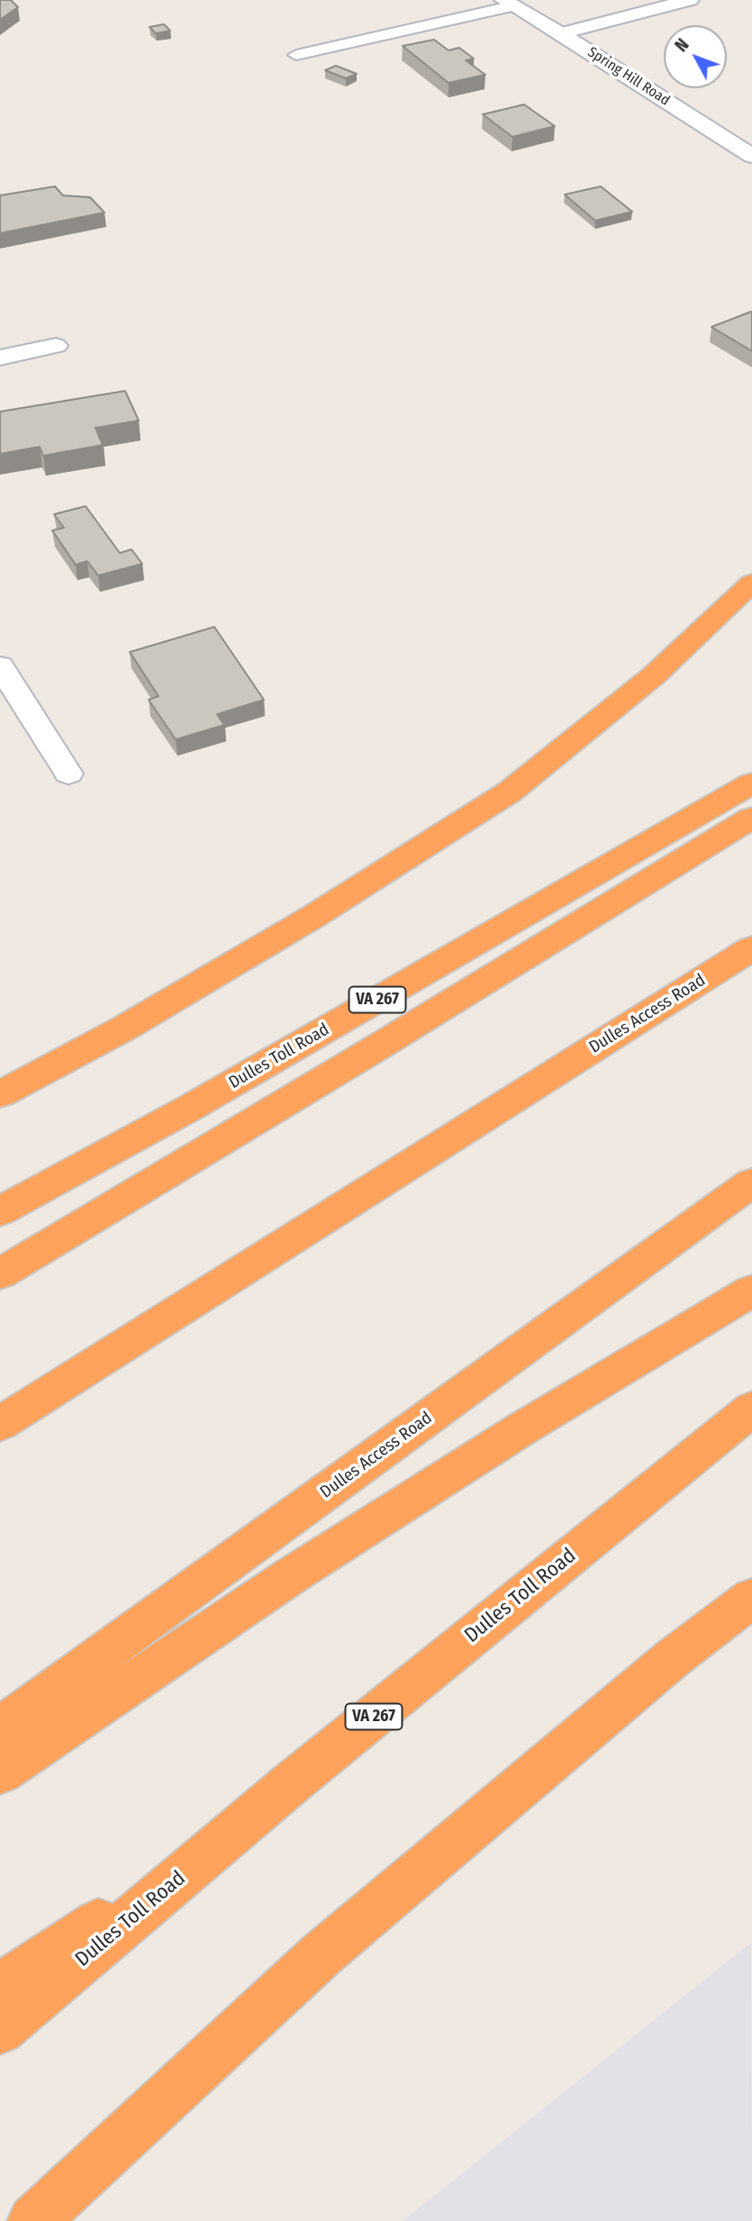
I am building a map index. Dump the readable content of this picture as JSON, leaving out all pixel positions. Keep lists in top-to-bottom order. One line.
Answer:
{"streets":{"highway":["VA 267","Dulles Access Road","Dulles Toll Road"],"main road":["Spring Hill Road"]},"north":"top left"}
